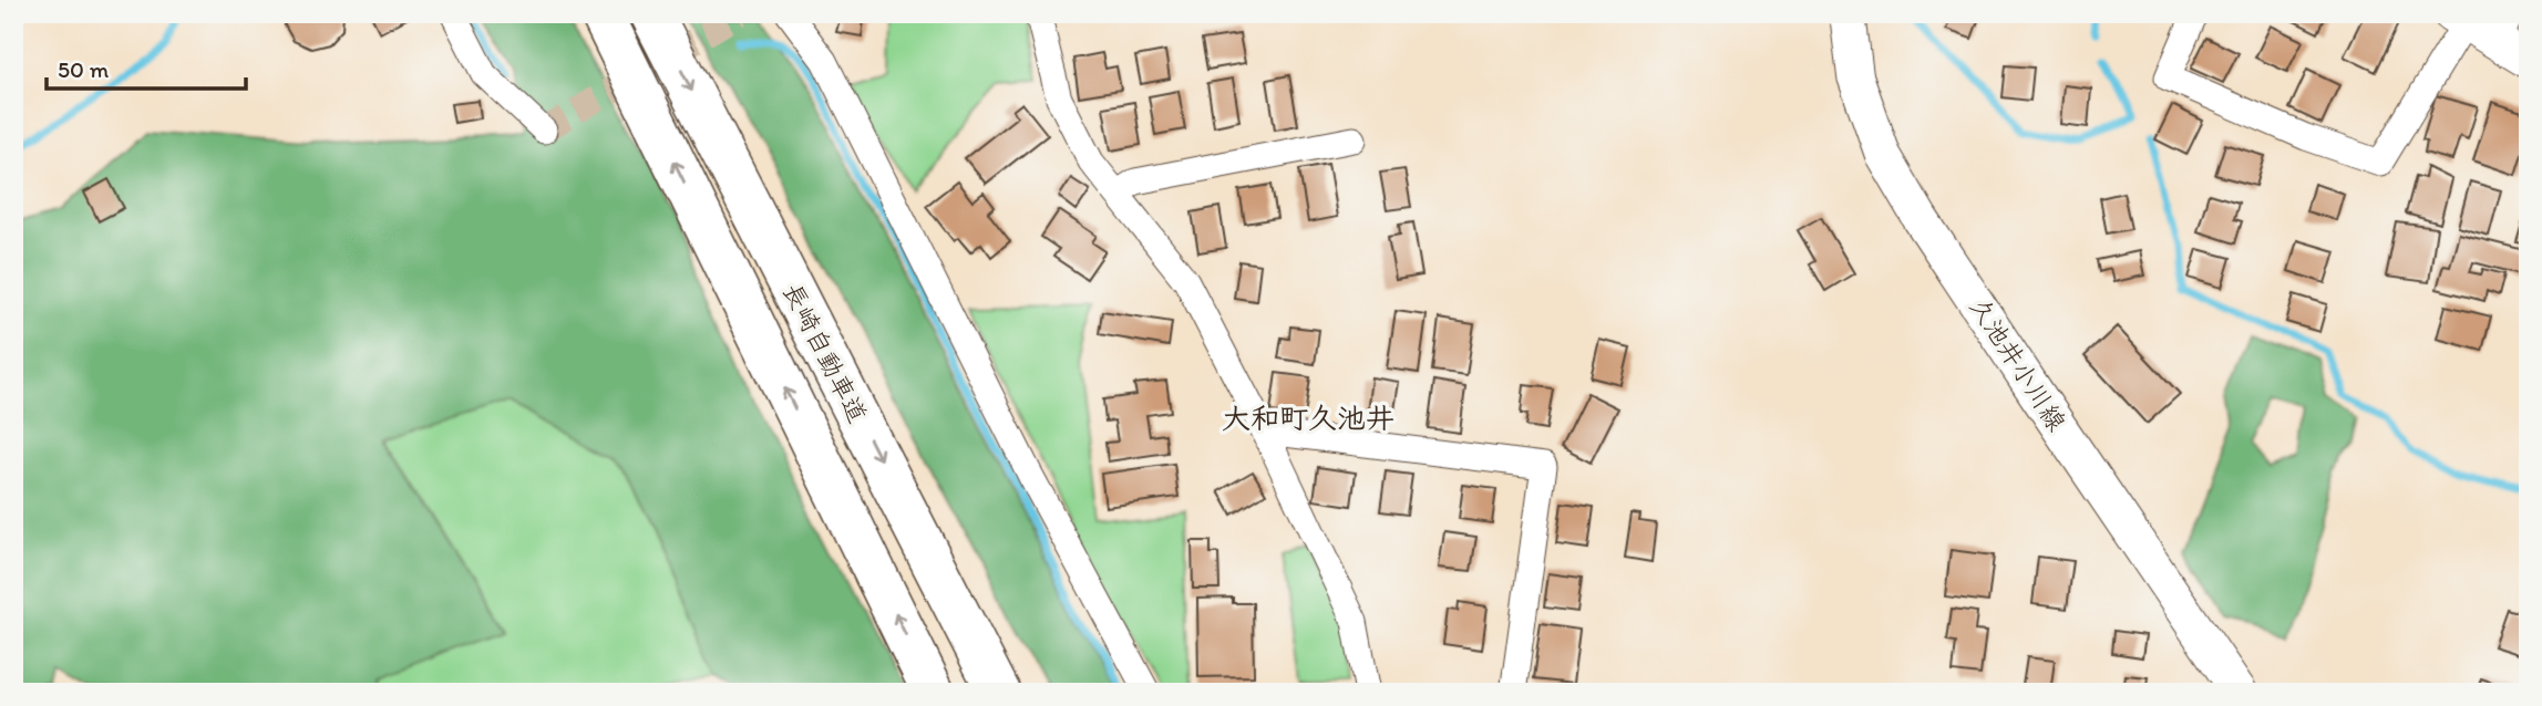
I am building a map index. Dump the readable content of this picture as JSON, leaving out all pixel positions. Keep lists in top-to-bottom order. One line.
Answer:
{"streets":{"highway":["長崎自動車道"],"street":["久池井小川線"]},"districts":["大和町久池井"],"scale_bar":"50 m"}
